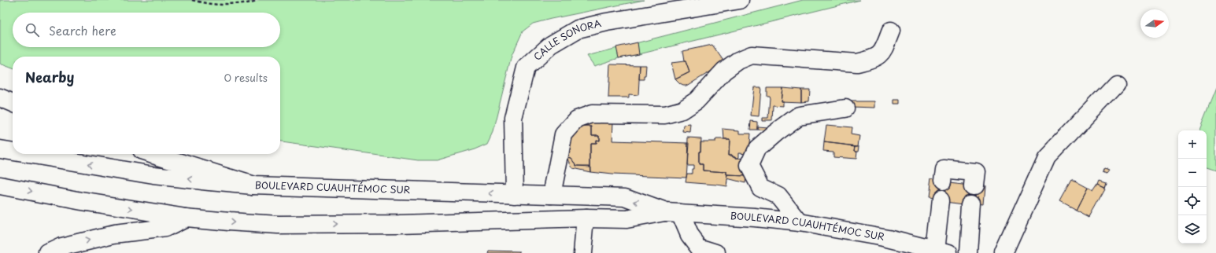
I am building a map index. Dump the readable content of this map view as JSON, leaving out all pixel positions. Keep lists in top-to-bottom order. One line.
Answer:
{"streets":{"main road":["CALLE SONORA","BOULEVARD CUAUHTÉMOC SUR"]},"crossings":[["CALLE SONORA","BOULEVARD CUAUHTÉMOC SUR"]],"north":"right","page":{"search":"Search here","heading":["Nearby","0 results"],"map_buttons":["+","−"]}}
